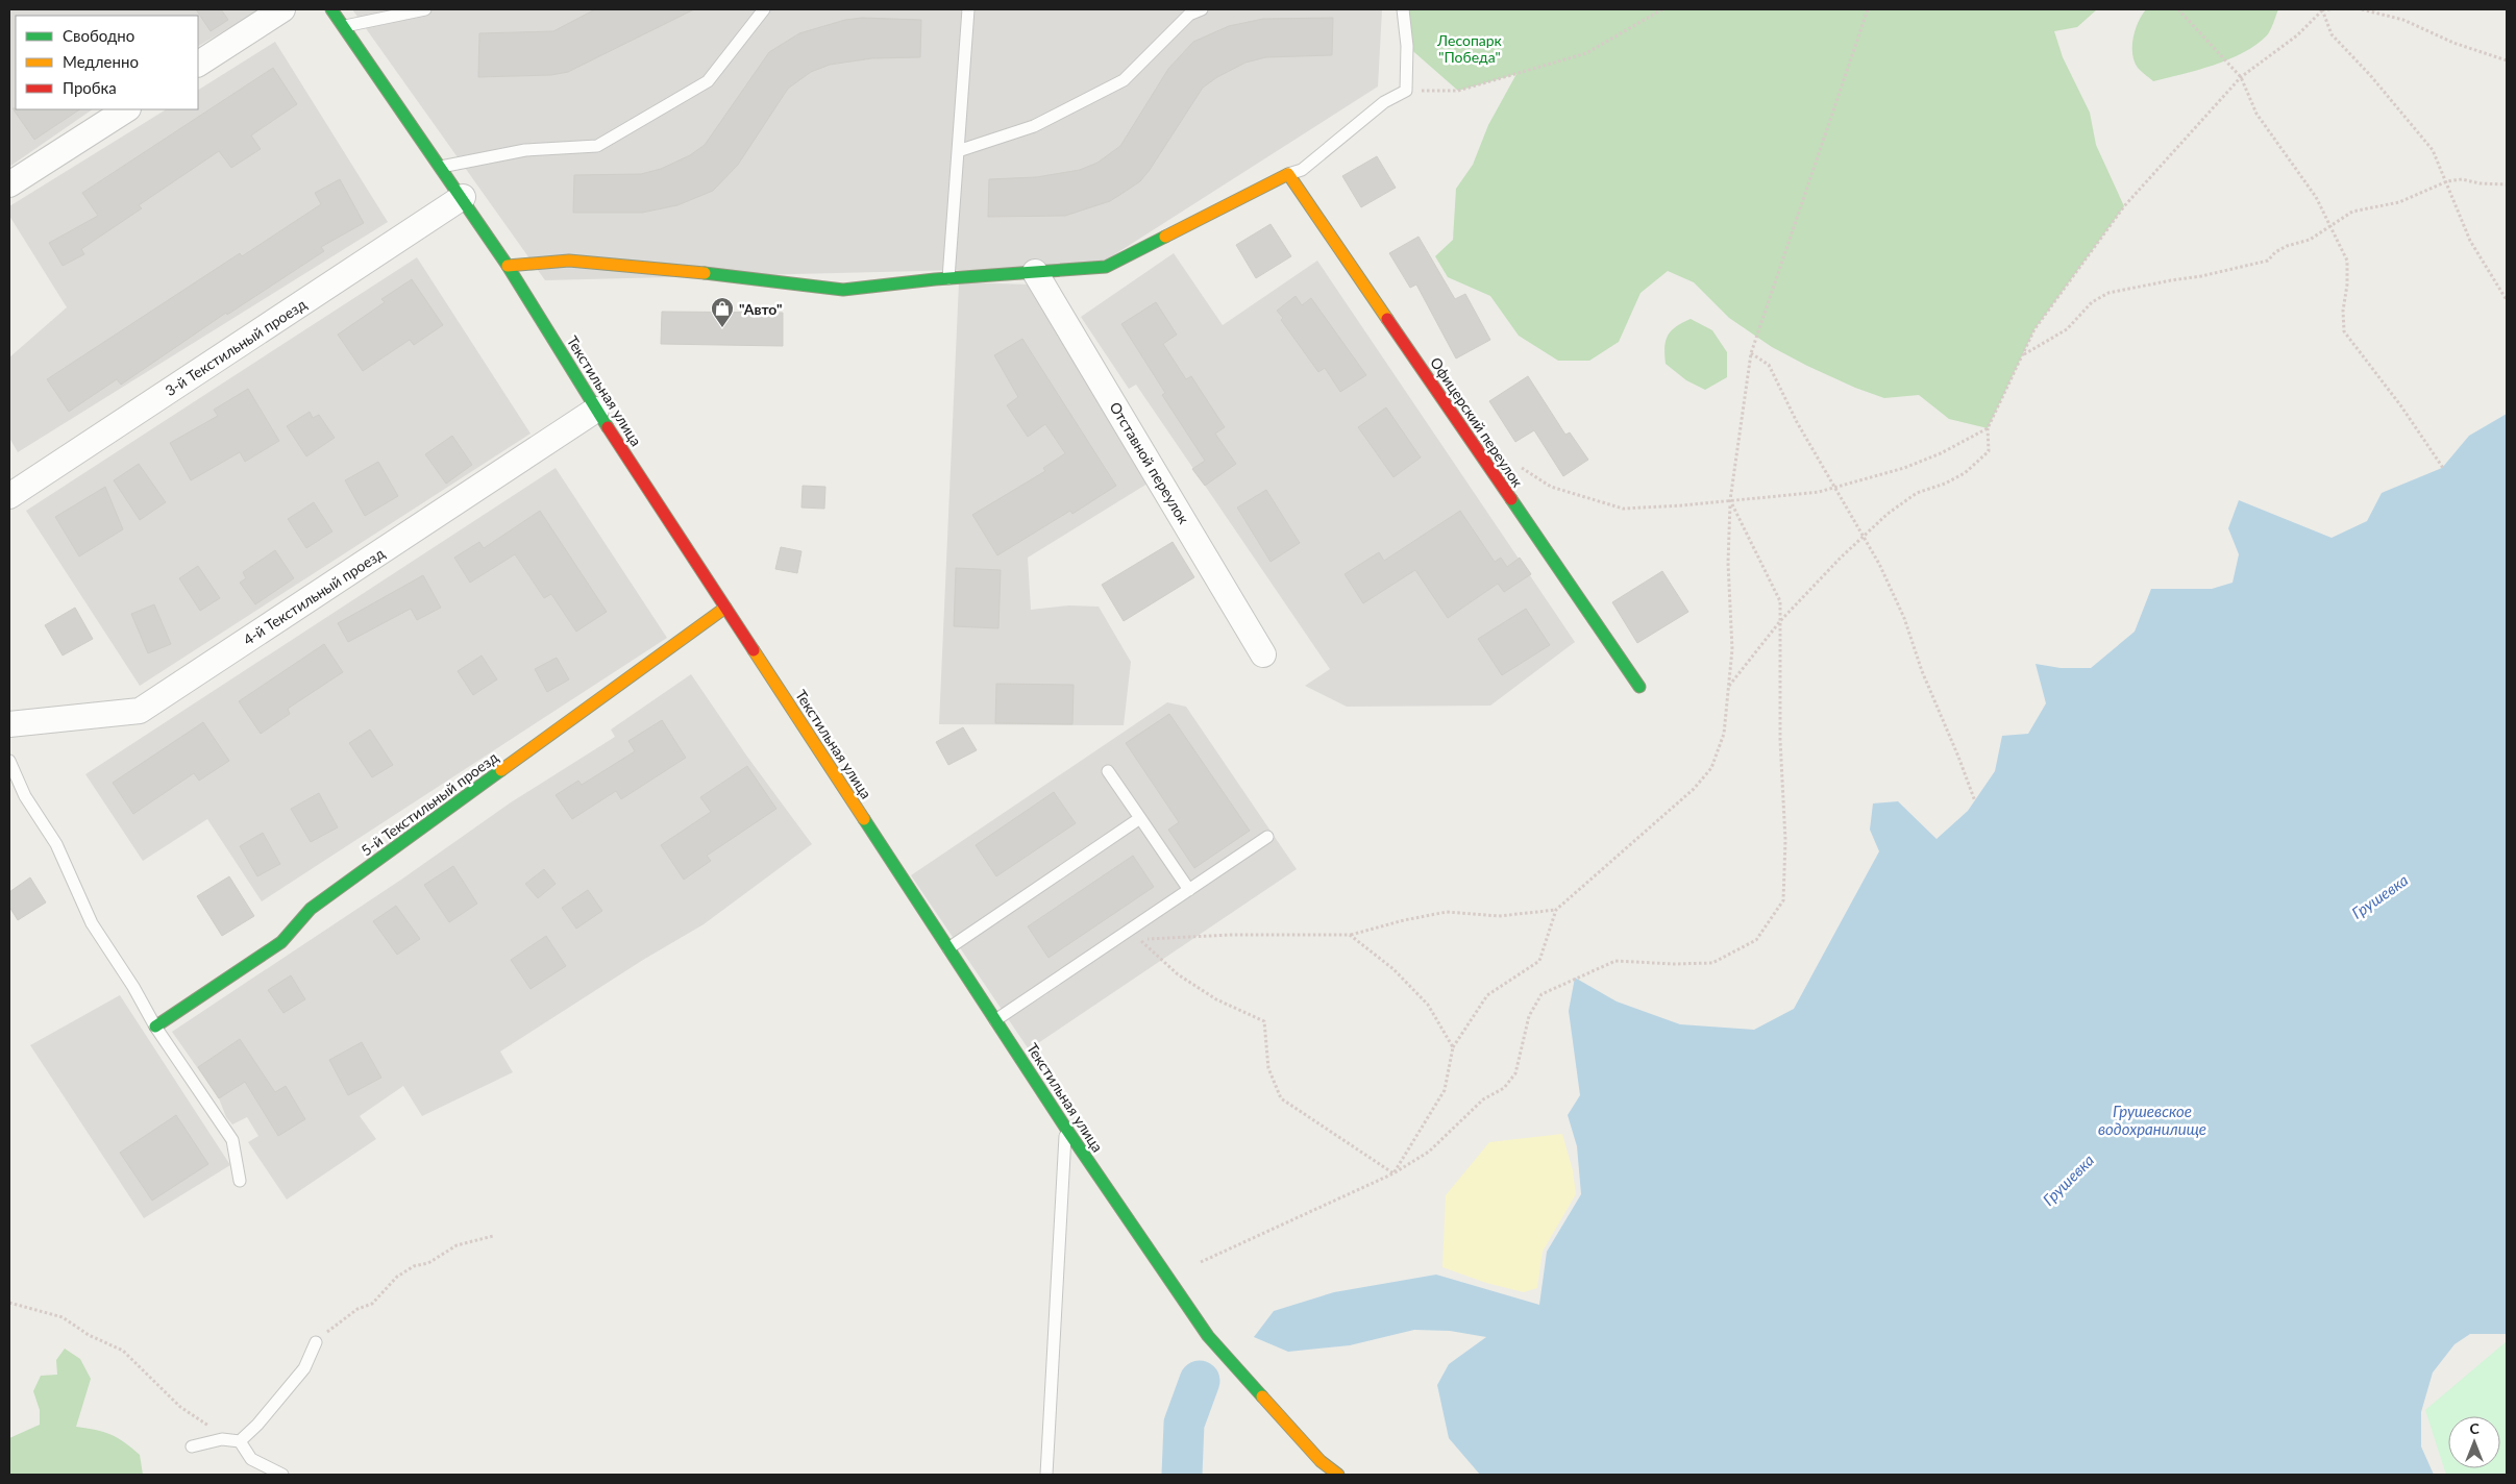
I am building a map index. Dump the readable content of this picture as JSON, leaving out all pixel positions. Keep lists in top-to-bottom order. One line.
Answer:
{"streets":{"street":["3-й Текстильный проезд","Текстильная улица","Офицерский переулок","Отставной переулок","4-й Текстильный проезд","5-й Текстильный проезд"]},"crossings":[["3-й Текстильный проезд","Текстильная улица"],["Текстильная улица","4-й Текстильный проезд"],["Текстильная улица","5-й Текстильный проезд"]],"water":["Грушевка","Грушевское водохранилище"],"parks":["Лесопарк \"Победа\""],"places":{"shop":["\"Авто\""]},"legend":["Свободно","Медленно","Пробка"],"north":"top"}
